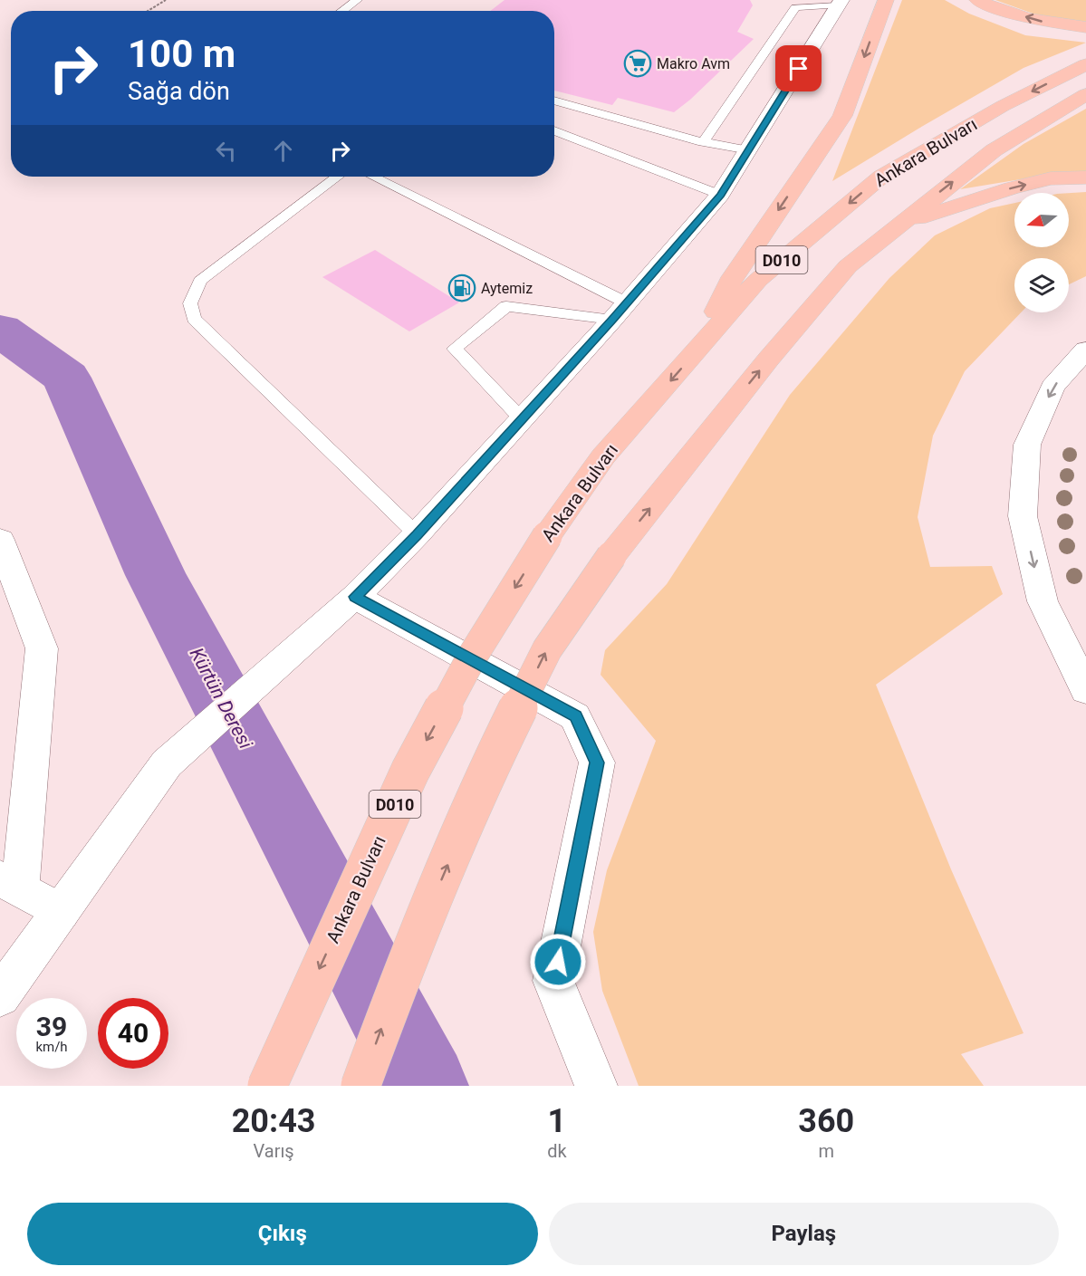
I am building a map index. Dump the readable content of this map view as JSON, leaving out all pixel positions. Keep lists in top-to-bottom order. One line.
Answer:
{"streets":{"highway":["Ankara Bulvarı","D010"]},"water":["Kürtün Deresi"],"places":{"supermarket":["Makro Avm"],"fuel station":["Aytemiz"]},"north":"left","page":{"turn":["100 m","Sağa dön"],"speed":"39 km/h","limit":"40","eta":["20:43","Varış","1","dk","360","m"],"buttons":["Çıkış","Paylaş"]}}
